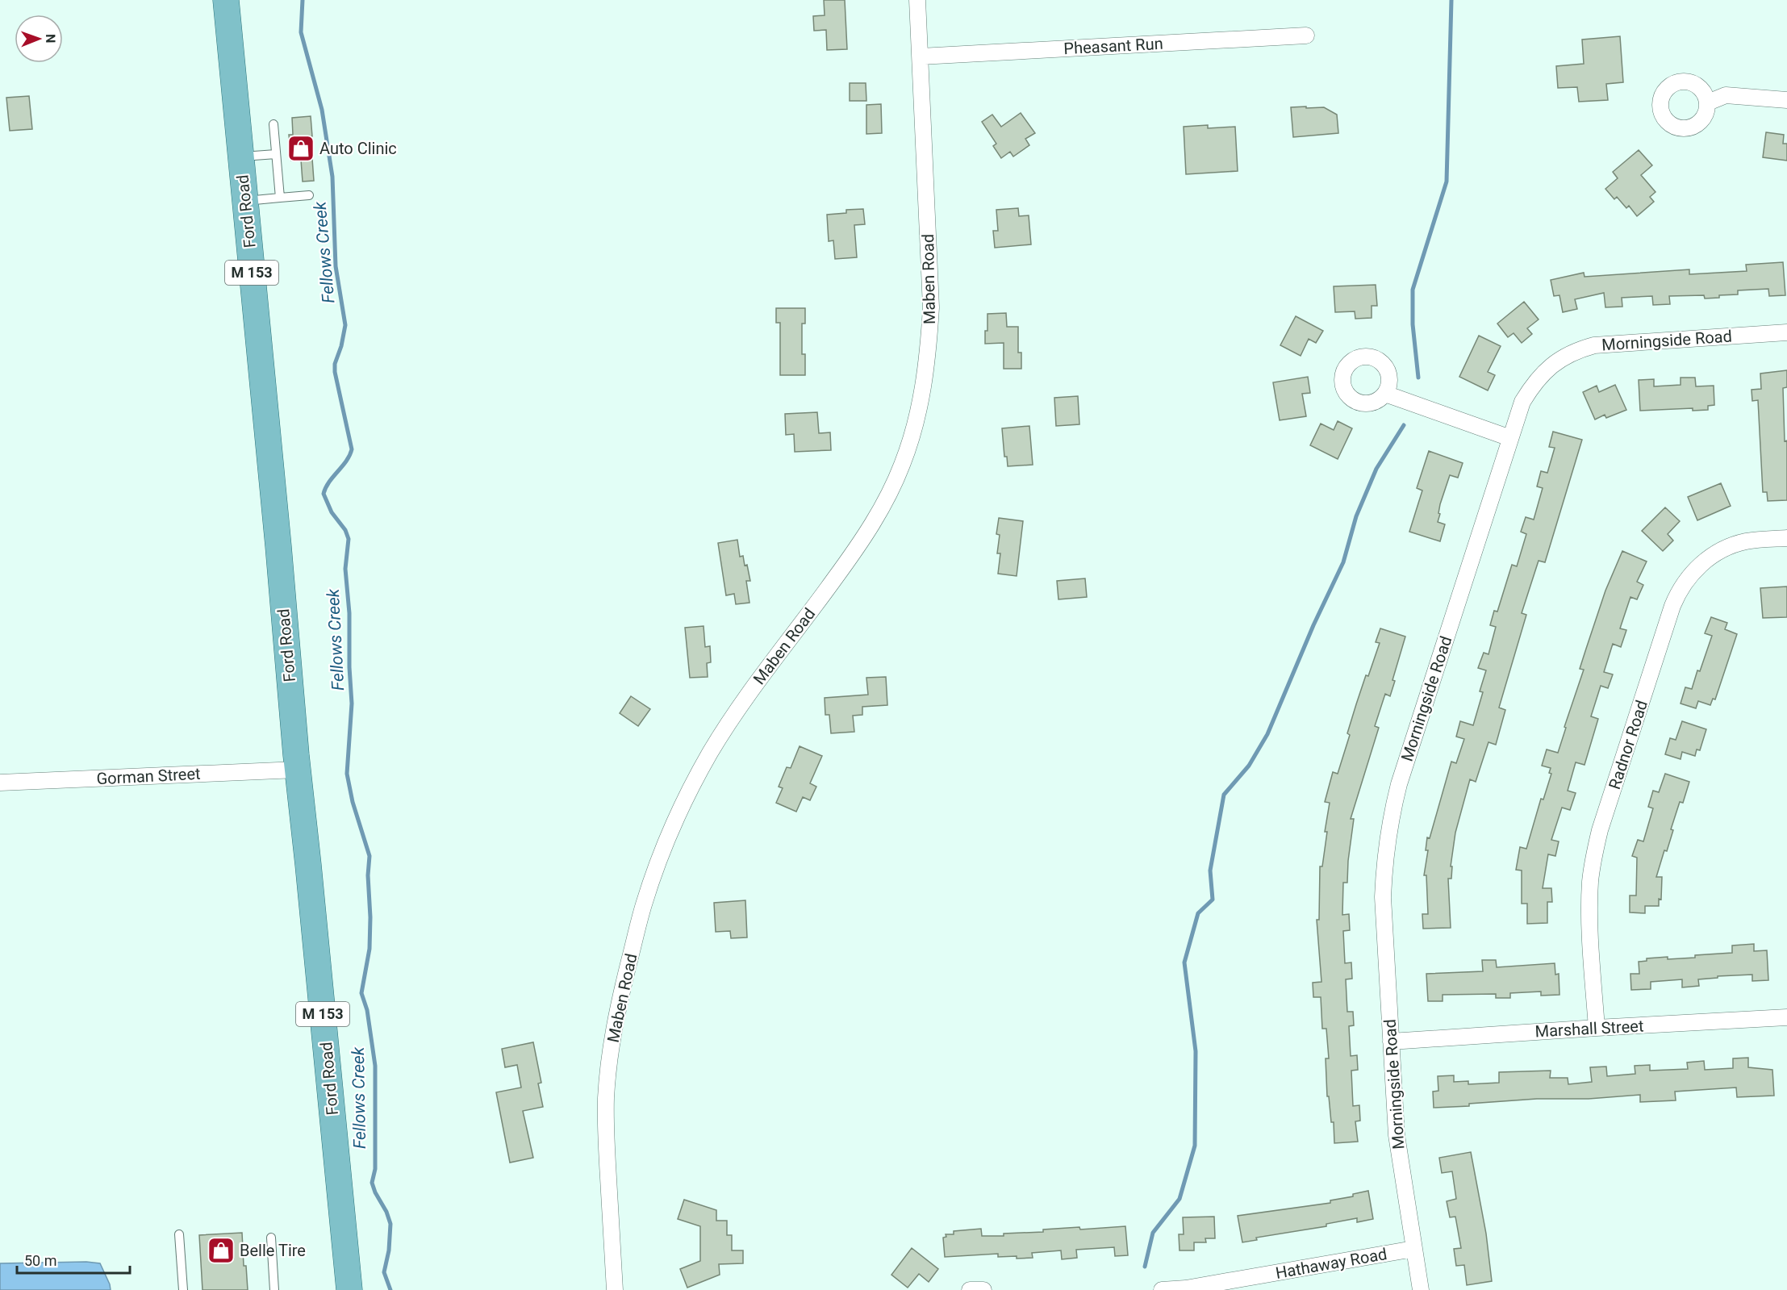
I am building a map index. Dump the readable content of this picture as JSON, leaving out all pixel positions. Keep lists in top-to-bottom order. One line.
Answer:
{"streets":{"main road":["Ford Road","M 153"],"street":["Pheasant Run","Maben Road","Morningside Road","Radnor Road","Gorman Street","Marshall Street","Hathaway Road"]},"crossings":[["Pheasant Run","Maben Road"],["Ford Road","Gorman Street"],["Morningside Road","Marshall Street"],["Morningside Road","Hathaway Road"],["Radnor Road","Marshall Street"]],"water":["Fellows Creek"],"places":{"shop":["Auto Clinic","Belle Tire"]},"scale_bar":"50 m","north":"right"}
